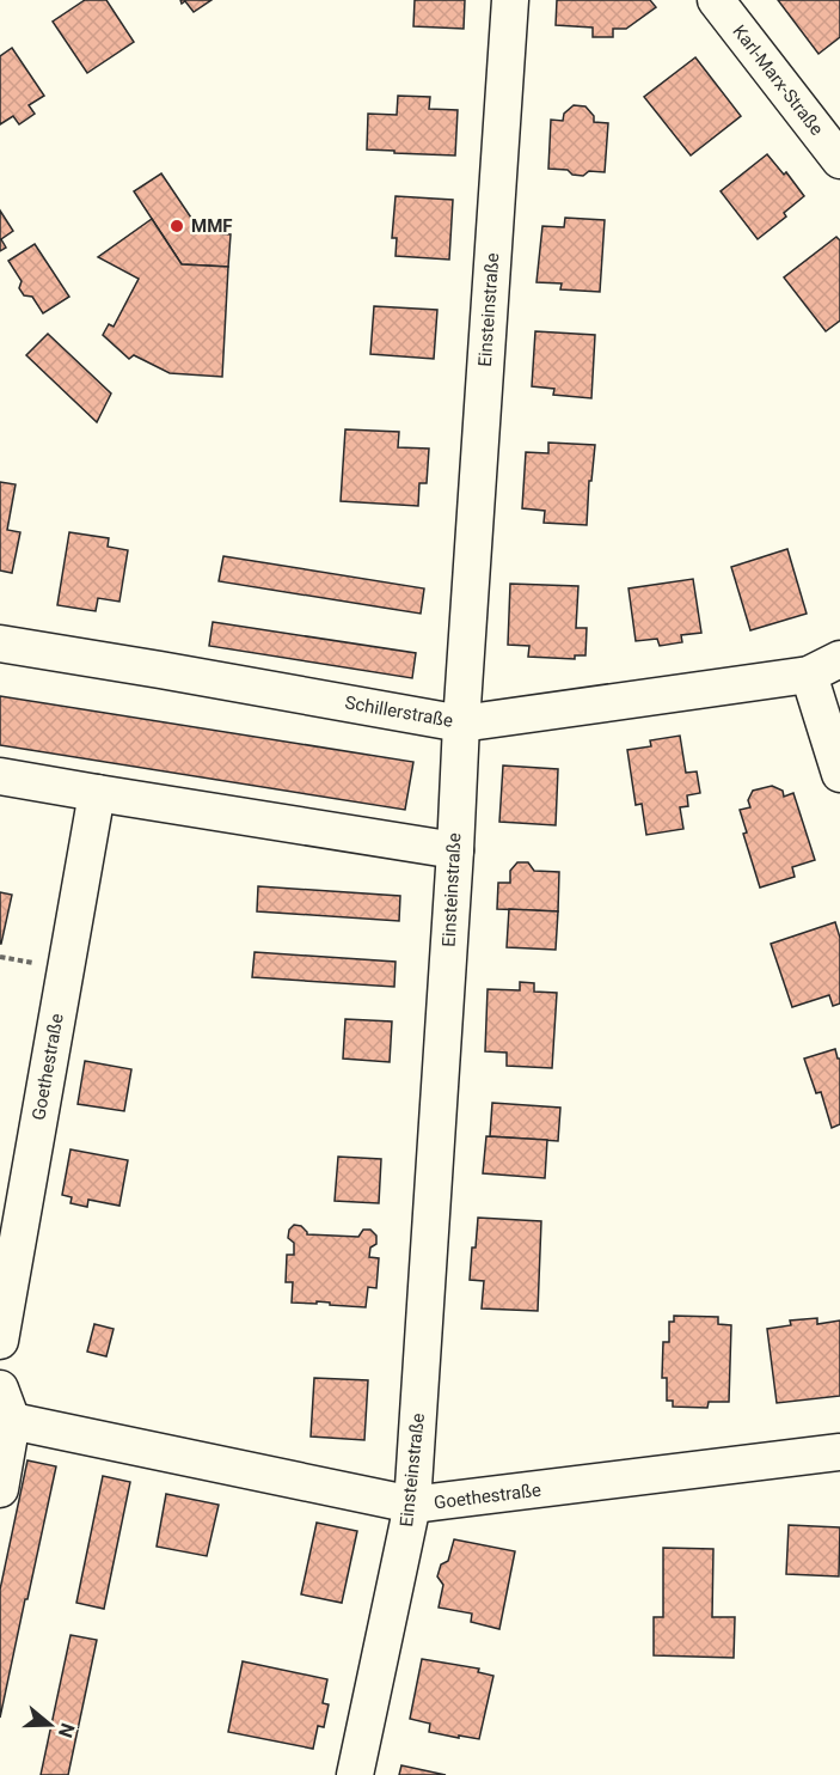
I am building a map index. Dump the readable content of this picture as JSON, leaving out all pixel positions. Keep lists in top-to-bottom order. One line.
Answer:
{"streets":{"street":["Karl-Marx-Straße","Einsteinstraße","Schillerstraße","Goethestraße"]},"crossings":[["Einsteinstraße","Schillerstraße"],["Einsteinstraße","Goethestraße"]],"places":["MMF"],"north":"right"}
